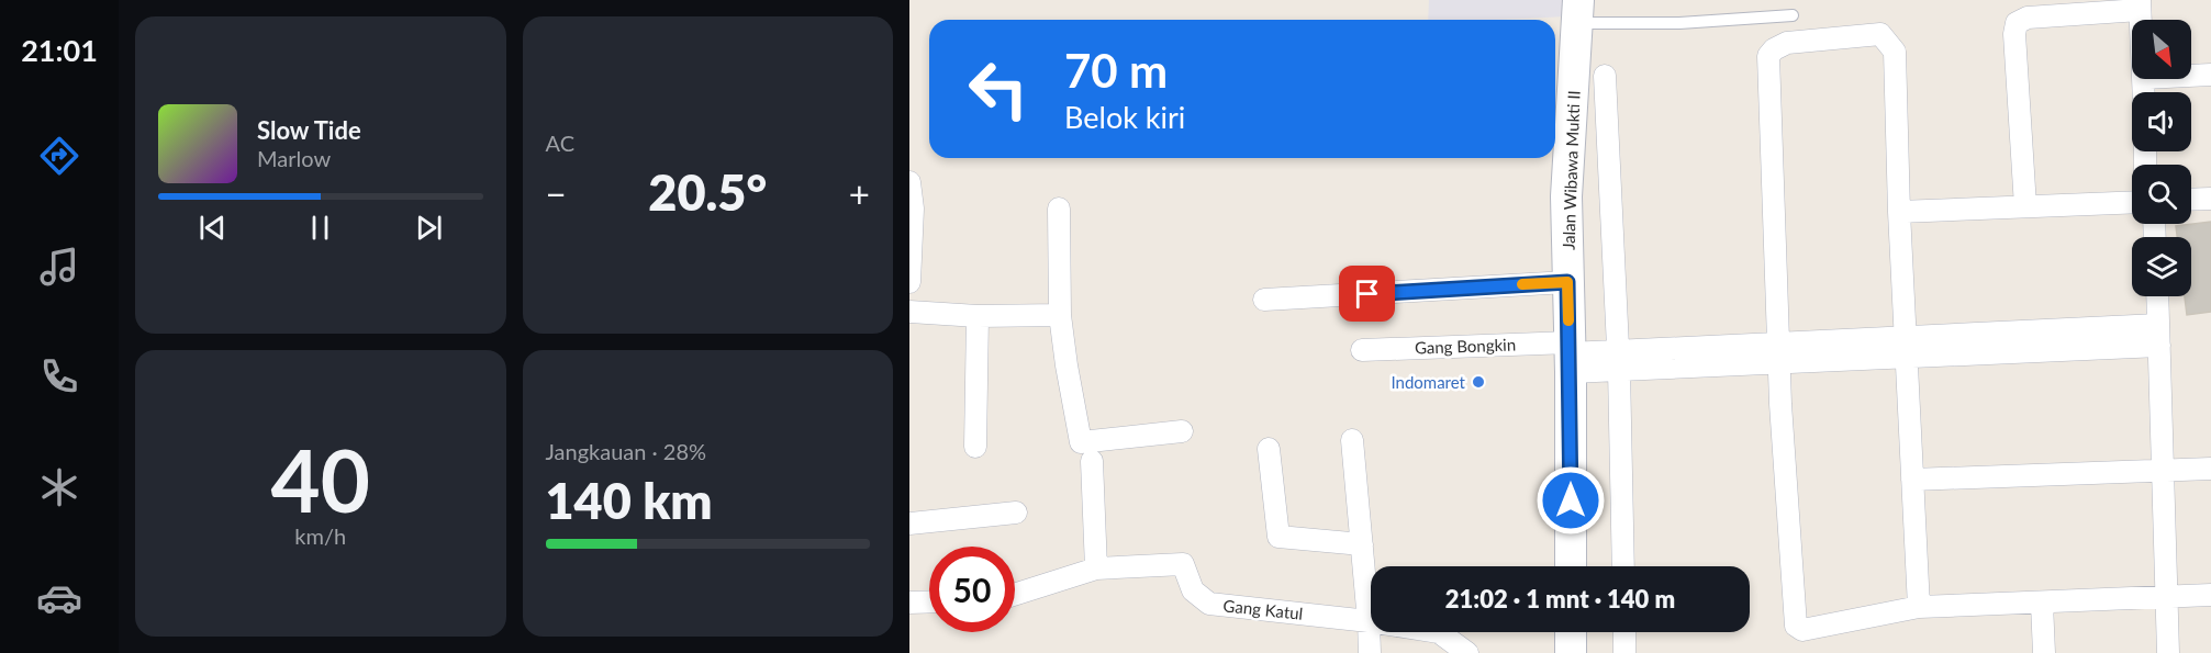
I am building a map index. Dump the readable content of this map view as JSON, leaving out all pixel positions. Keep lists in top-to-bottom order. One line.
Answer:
{"streets":{"main road":["Jalan Wibawa Mukti II"],"street":["Gang Bongkin","Gang Katul"]},"crossings":[["Jalan Wibawa Mukti II","Gang Bongkin"]],"places":["Indomaret"],"north":"bottom right","page":{"tabs":"21:01","tile":["AC",["40","km/h"],["Jangkauan · 28%","140 km"]],"turn":["70 m","Belok kiri"],"song":["Slow Tide","Marlow"],"heat":["−","20.5°","+"],"limit":"50","trip":"21:02 · 1 mnt · 140 m"}}
